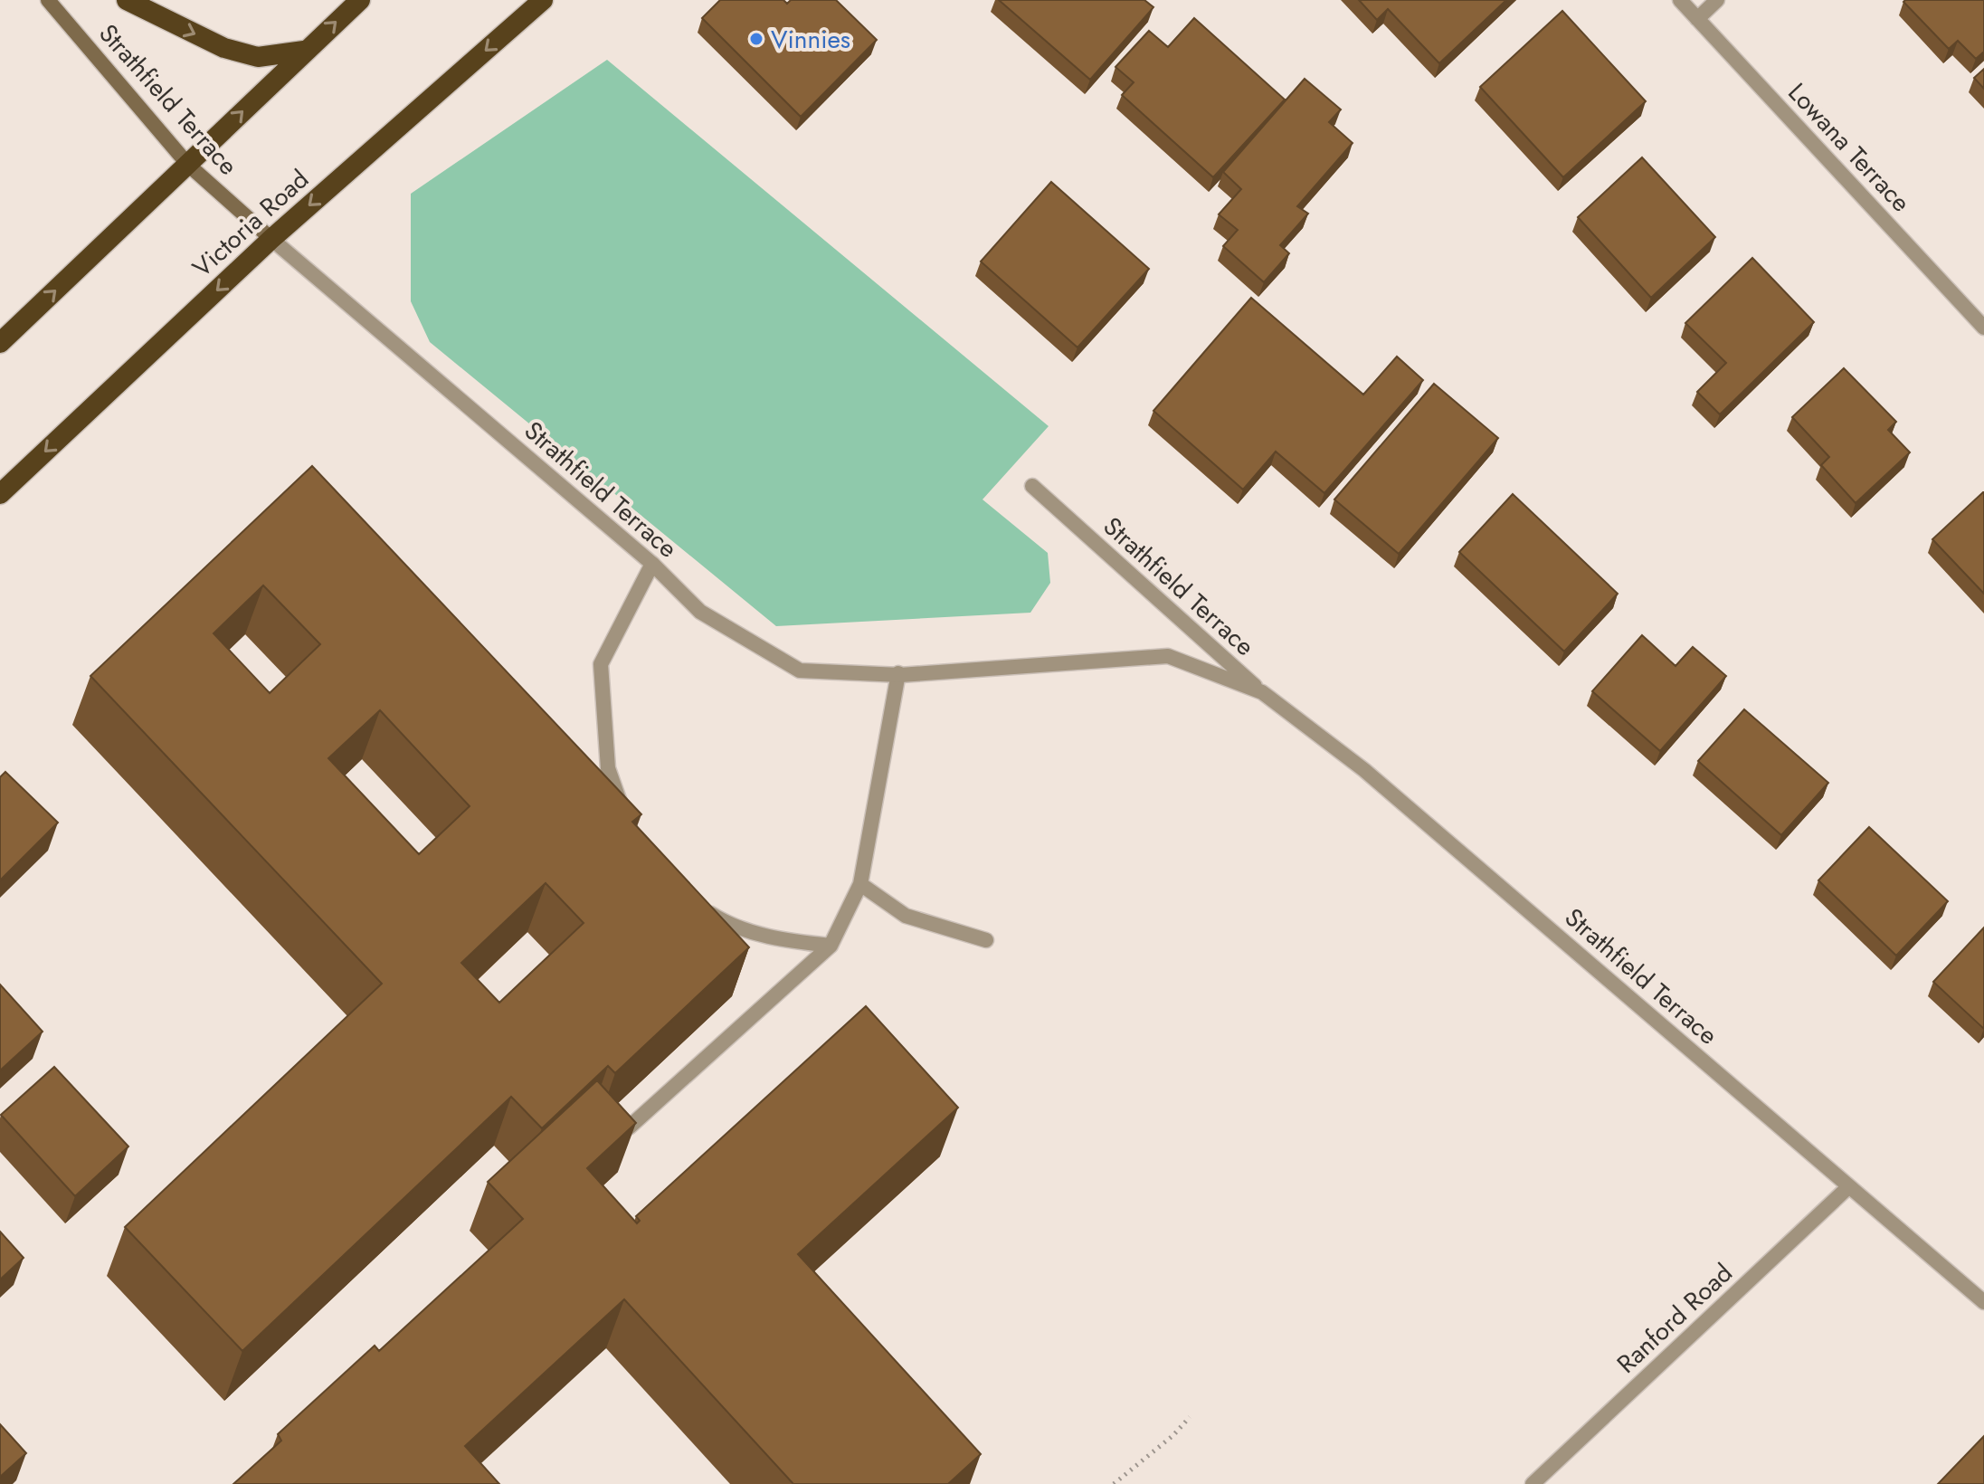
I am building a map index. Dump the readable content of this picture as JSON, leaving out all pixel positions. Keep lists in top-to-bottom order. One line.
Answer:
{"streets":{"highway":["Victoria Road"],"main road":["Strathfield Terrace"],"street":["Lowana Terrace","Ranford Road"]},"crossings":[["Strathfield Terrace","Victoria Road"],["Strathfield Terrace","Ranford Road"]],"places":["Vinnies"]}
